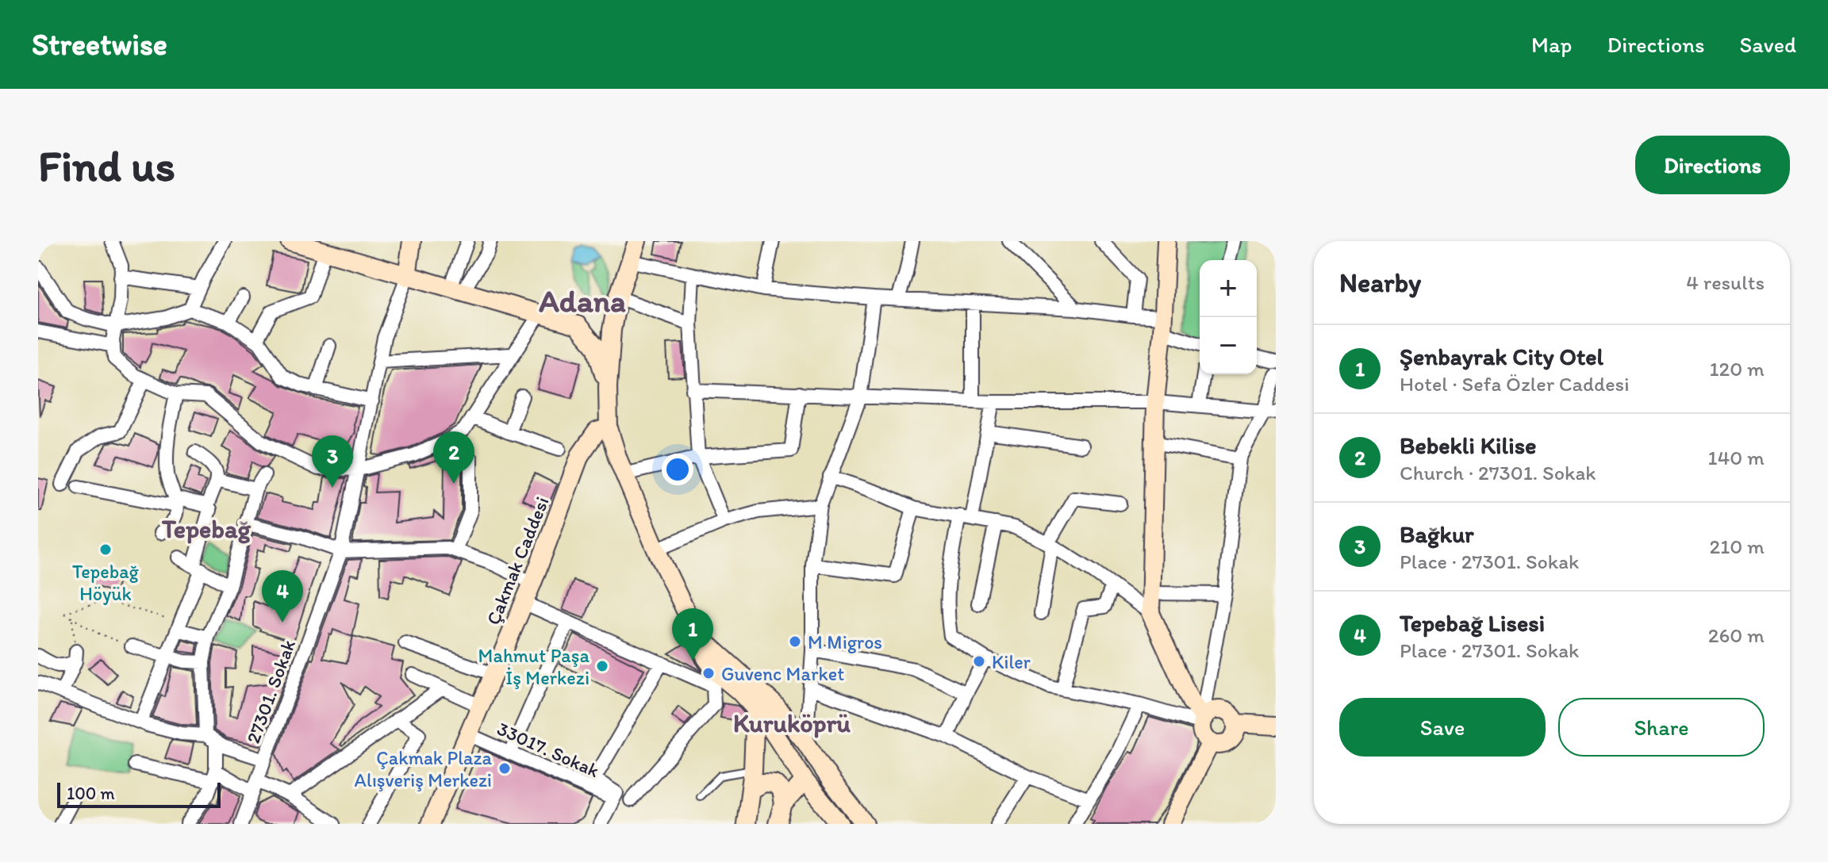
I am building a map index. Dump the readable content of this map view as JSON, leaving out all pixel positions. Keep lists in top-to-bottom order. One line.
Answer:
{"streets":{"main road":["Çakmak Caddesi"],"street":["27301. Sokak","33017. Sokak"]},"crossings":[["Çakmak Caddesi","33017. Sokak"]],"districts":["Adana","Tepebağ","Kuruköprü"],"places":["Tepebağ Höyük","M Migros","Kiler","Mahmut Paşa İş Merkezi","Guvenc Market","Çakmak Plaza Alışveriş Merkezi"],"scale_bar":"100 m","page":{"header":"Streetwise","nav":["Map","Directions","Saved"],"buttons":["Directions",["Save","Share"]],"title":"Find us","heading":["Nearby","4 results"],"map_buttons":["+","−"],"list":[{"mark":"1","name":"Şenbayrak City Otel","note":"Hotel · Sefa Özler Caddesi","value":"120 m"},{"mark":"2","name":"Bebekli Kilise","note":"Church · 27301. Sokak","value":"140 m"},{"mark":"3","name":"Bağkur","note":"Place · 27301. Sokak","value":"210 m"},{"mark":"4","name":"Tepebağ Lisesi","note":"Place · 27301. Sokak","value":"260 m"}],"pins":["2","3","4","1"],"scale":"100 m"}}
